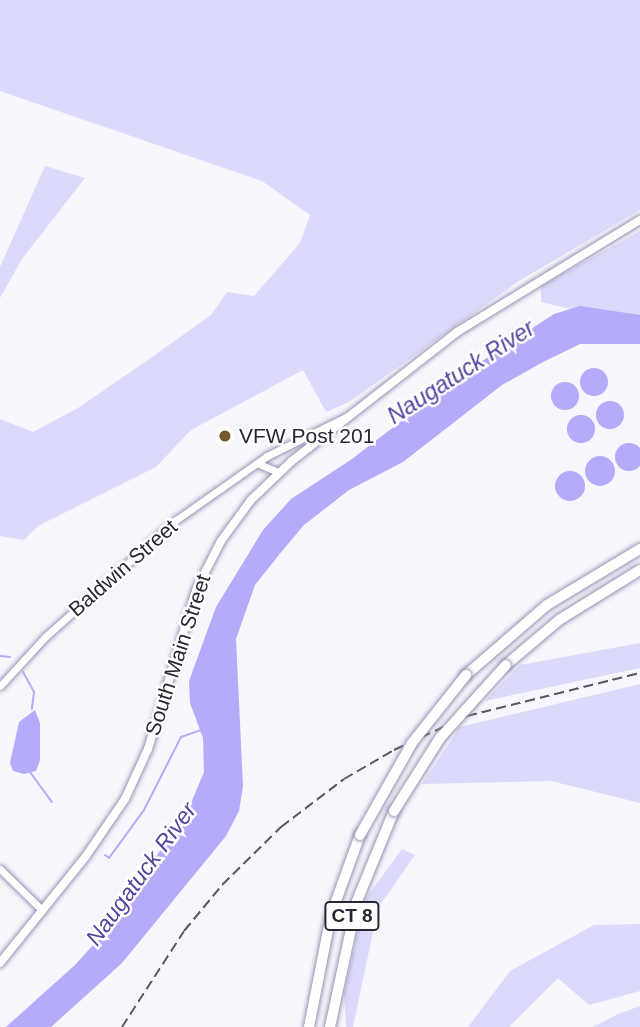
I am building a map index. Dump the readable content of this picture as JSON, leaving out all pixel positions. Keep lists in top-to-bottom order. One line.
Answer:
{"streets":{"highway":["CT 8"],"main road":["Baldwin Street","South Main Street"]},"crossings":[["Baldwin Street","South Main Street"]],"water":["Naugatuck River"],"places":["VFW Post 201"]}
